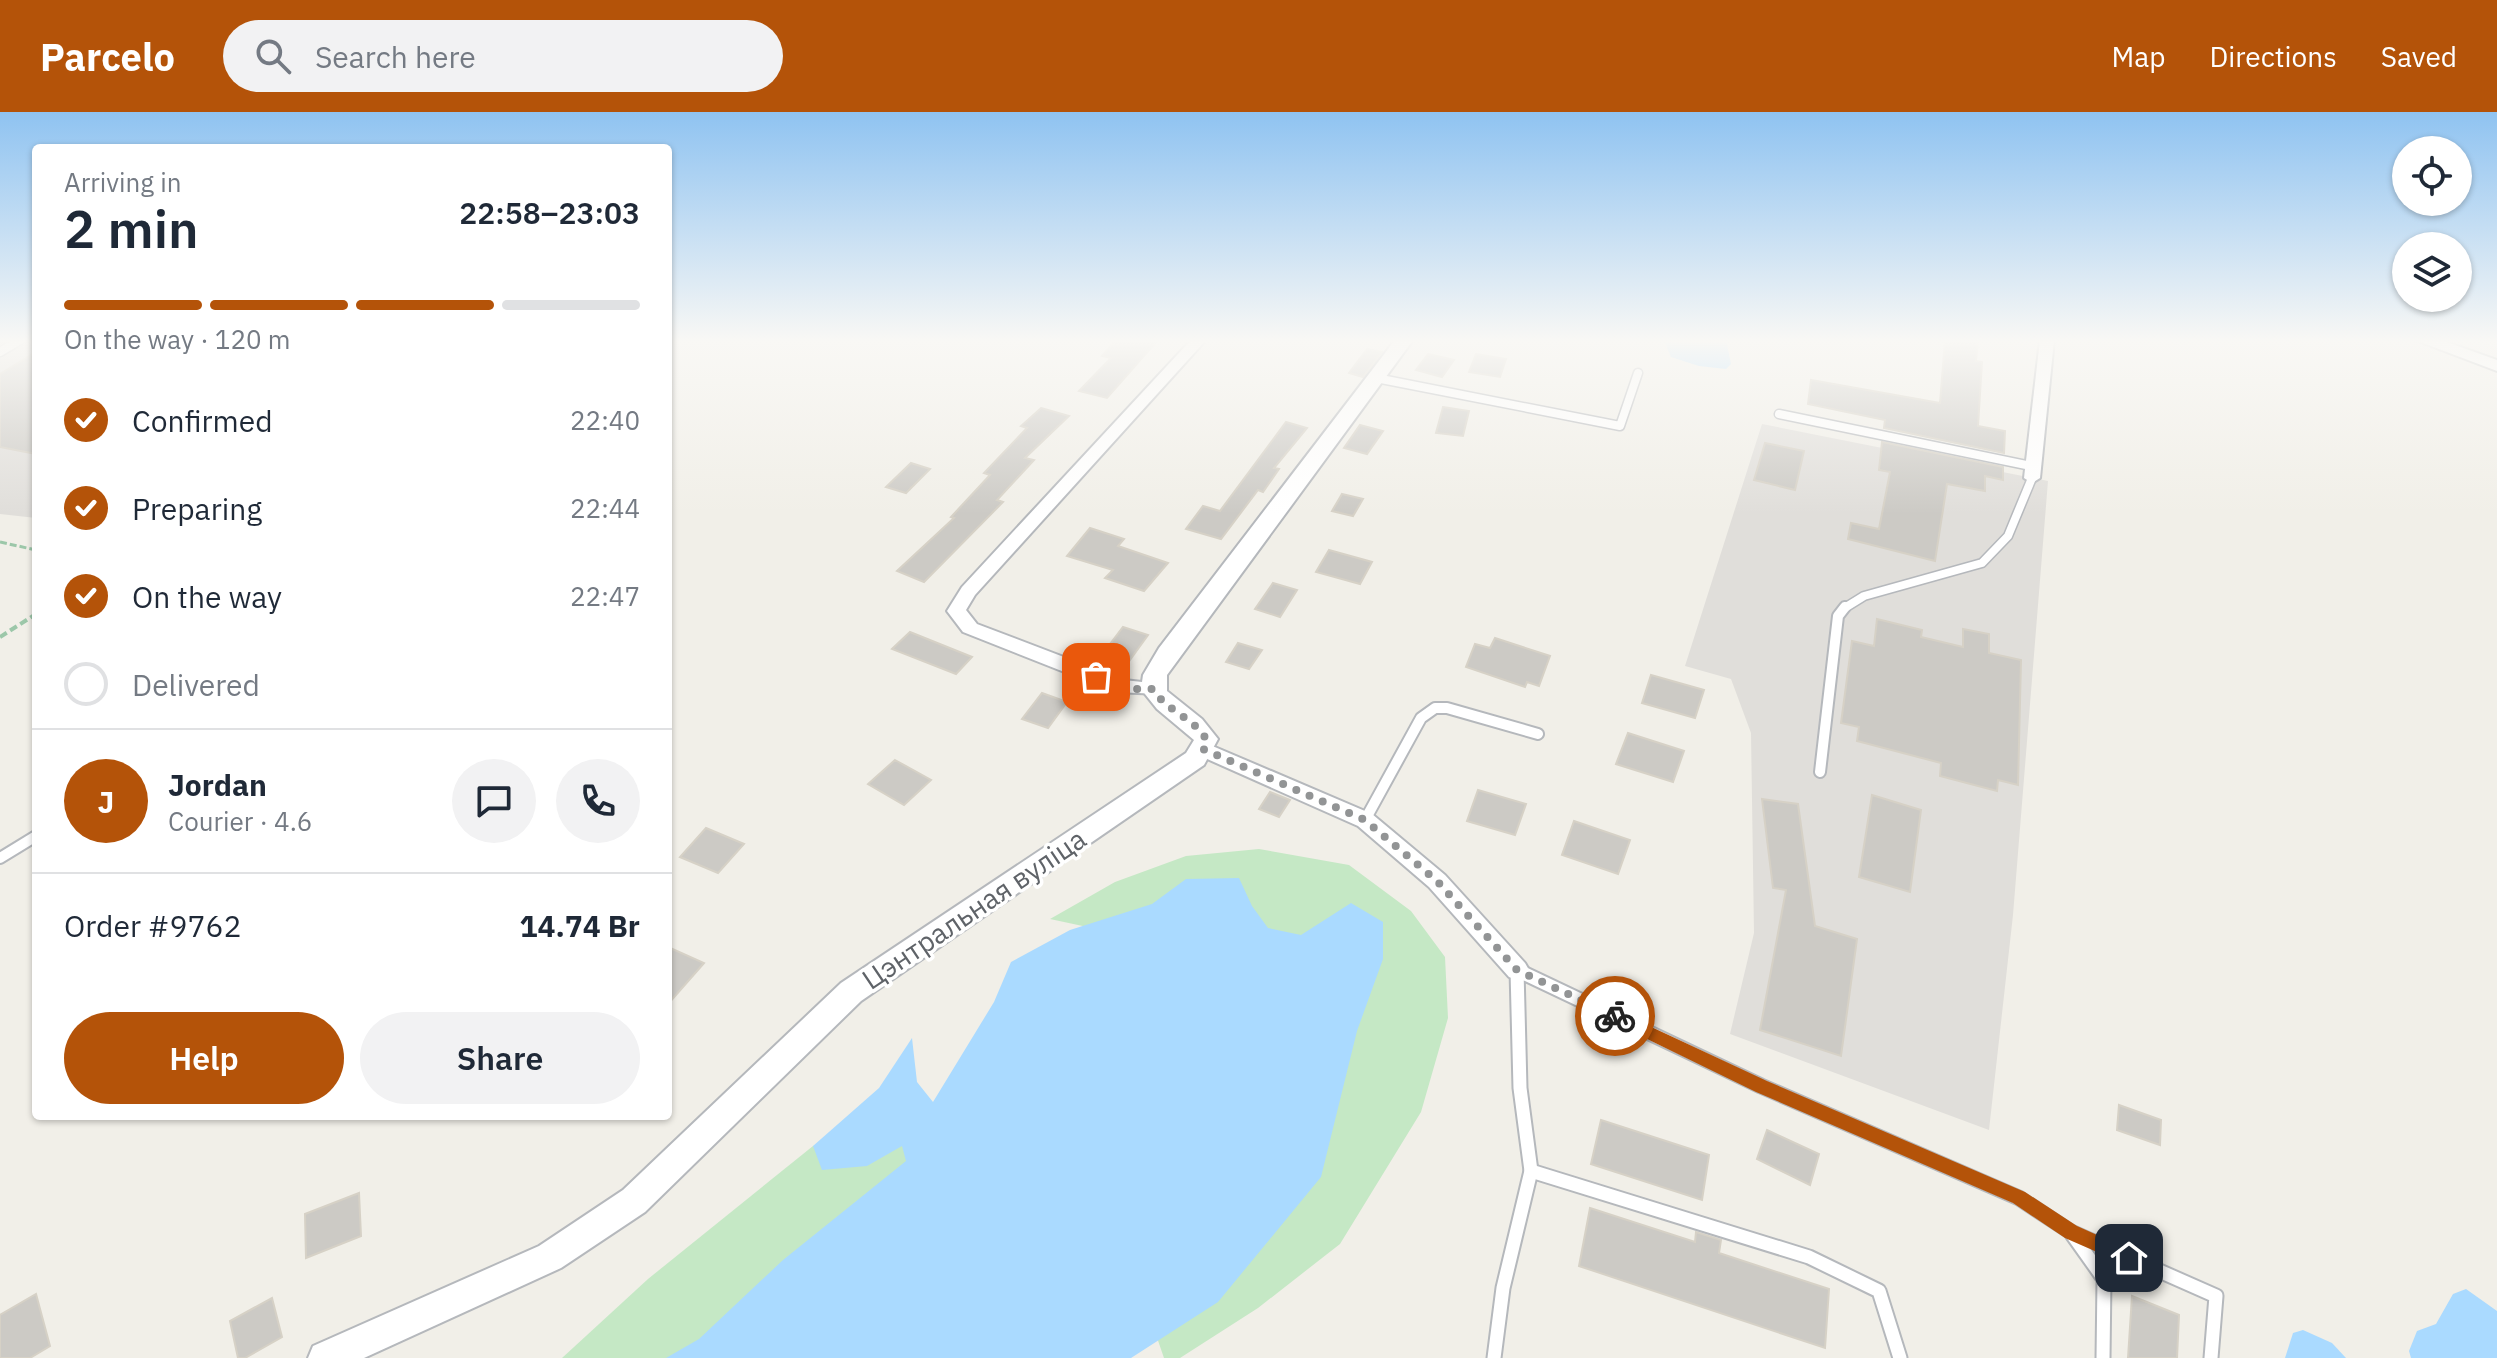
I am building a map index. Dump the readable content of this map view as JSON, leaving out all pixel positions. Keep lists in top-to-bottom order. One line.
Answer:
{"streets":{"street":["Цэнтральная вуліца"]},"page":{"header":"Parcelo","search":"Search here","nav":["Map","Directions","Saved"],"heading":["2 min","Arriving in","22:58–23:03"],"panel":["Jordan","Courier · 4.6","Order #9762","14.74 Br"],"bar":"On the way · 120 m","list":[["Confirmed","22:40"],["Preparing","22:44"],["On the way","22:47"],"Delivered"],"round":"J","buttons":["Help","Share"]}}
